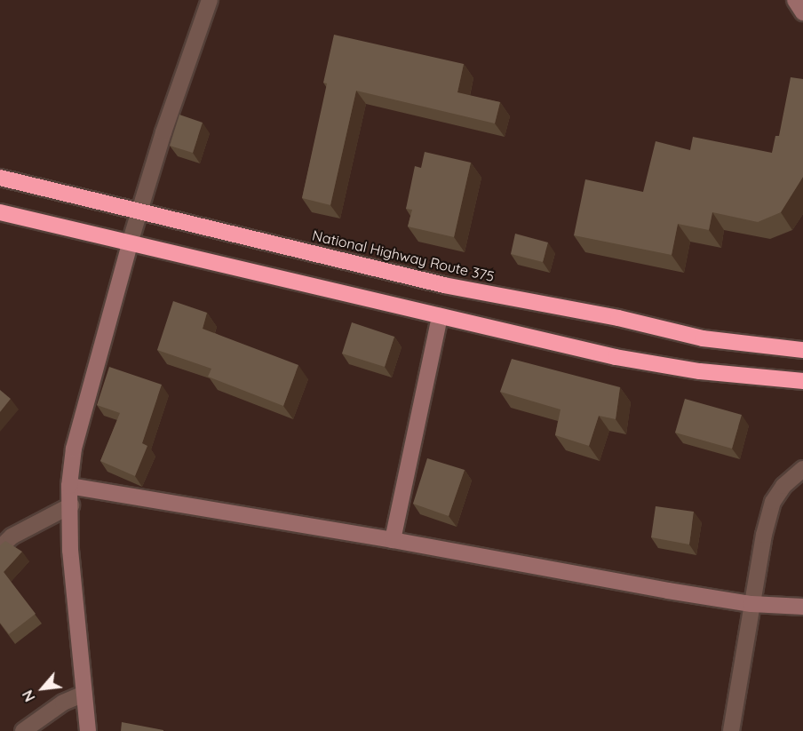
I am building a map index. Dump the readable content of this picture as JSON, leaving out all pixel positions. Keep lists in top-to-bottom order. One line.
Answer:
{"streets":{"highway":["National Highway Route 375"]},"north":"bottom left"}
